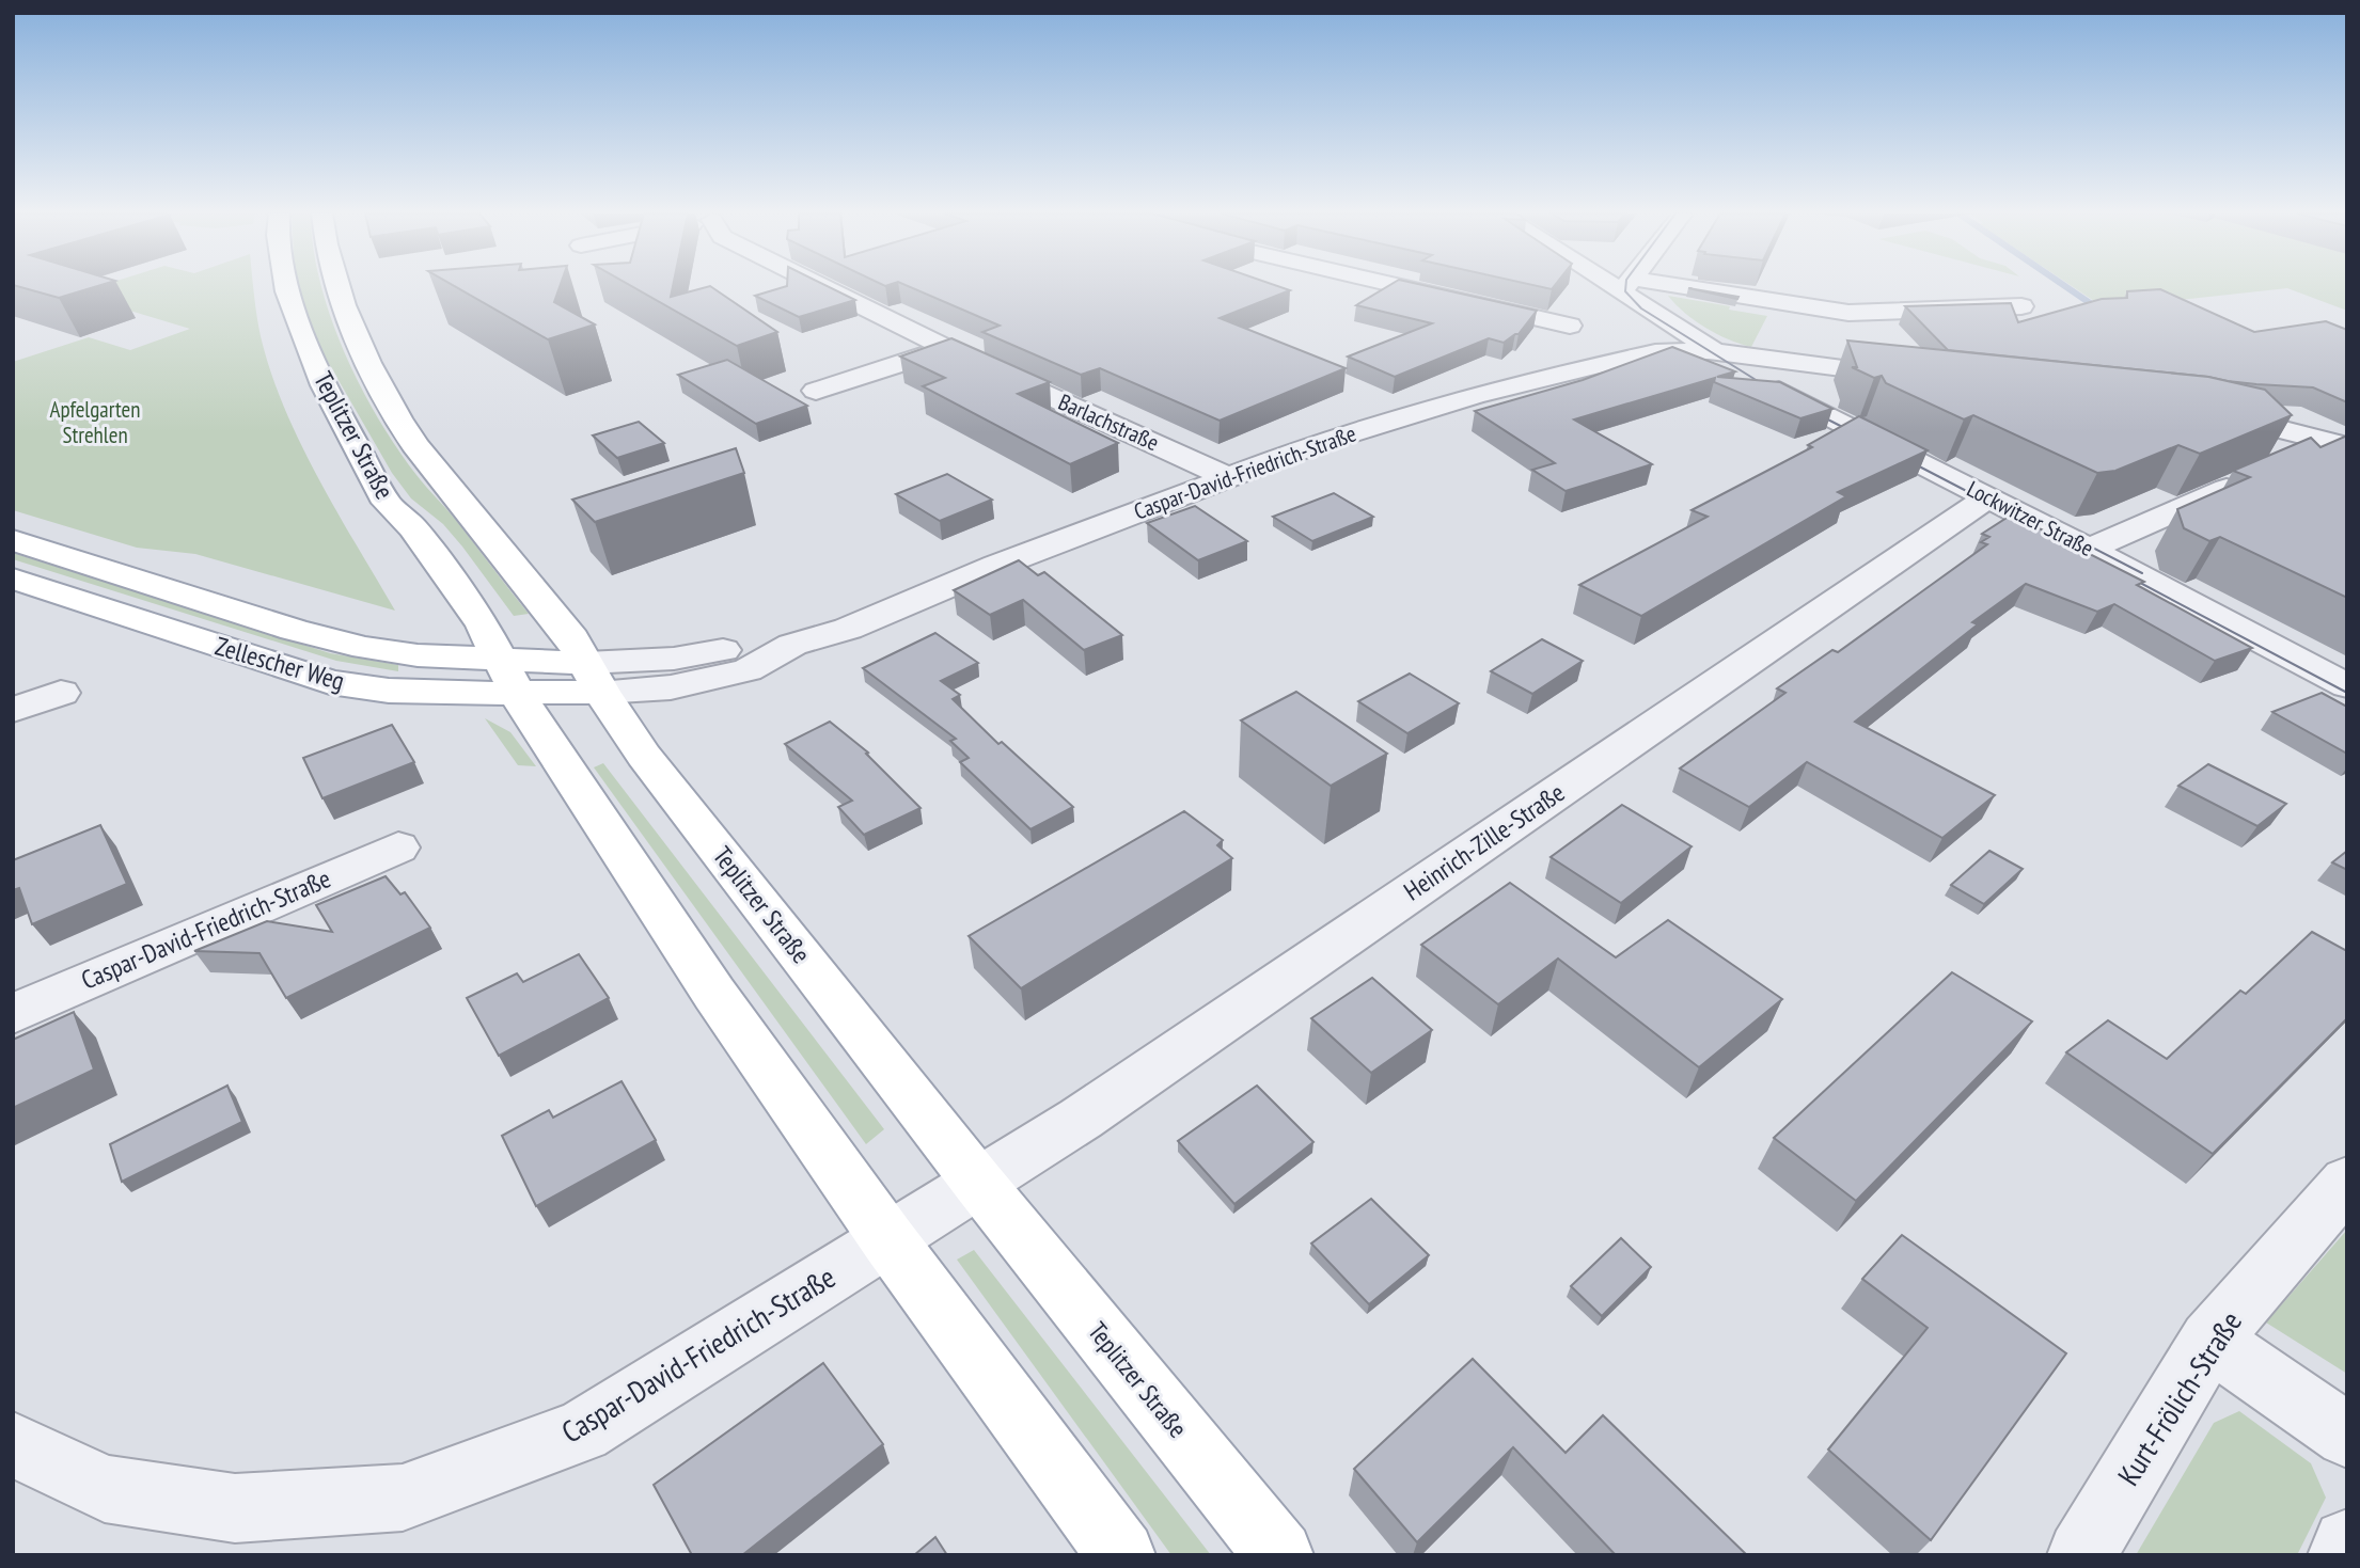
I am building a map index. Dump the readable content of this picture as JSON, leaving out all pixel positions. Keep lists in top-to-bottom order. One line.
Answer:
{"streets":{"main road":["Teplitzer Straße","Zellescher Weg"],"street":["Barlachstraße","Caspar-David-Friedrich-Straße","Lockwitzer Straße","Heinrich-Zille-Straße","Kurt-Frölich-Straße"]},"crossings":[["Barlachstraße","Caspar-David-Friedrich-Straße"],["Teplitzer Straße","Caspar-David-Friedrich-Straße"],["Teplitzer Straße","Zellescher Weg"],["Teplitzer Straße","Heinrich-Zille-Straße"],["Caspar-David-Friedrich-Straße","Lockwitzer Straße"],["Caspar-David-Friedrich-Straße","Zellescher Weg"],["Caspar-David-Friedrich-Straße","Heinrich-Zille-Straße"],["Lockwitzer Straße","Heinrich-Zille-Straße"]],"parks":["Apfelgarten Strehlen"]}
